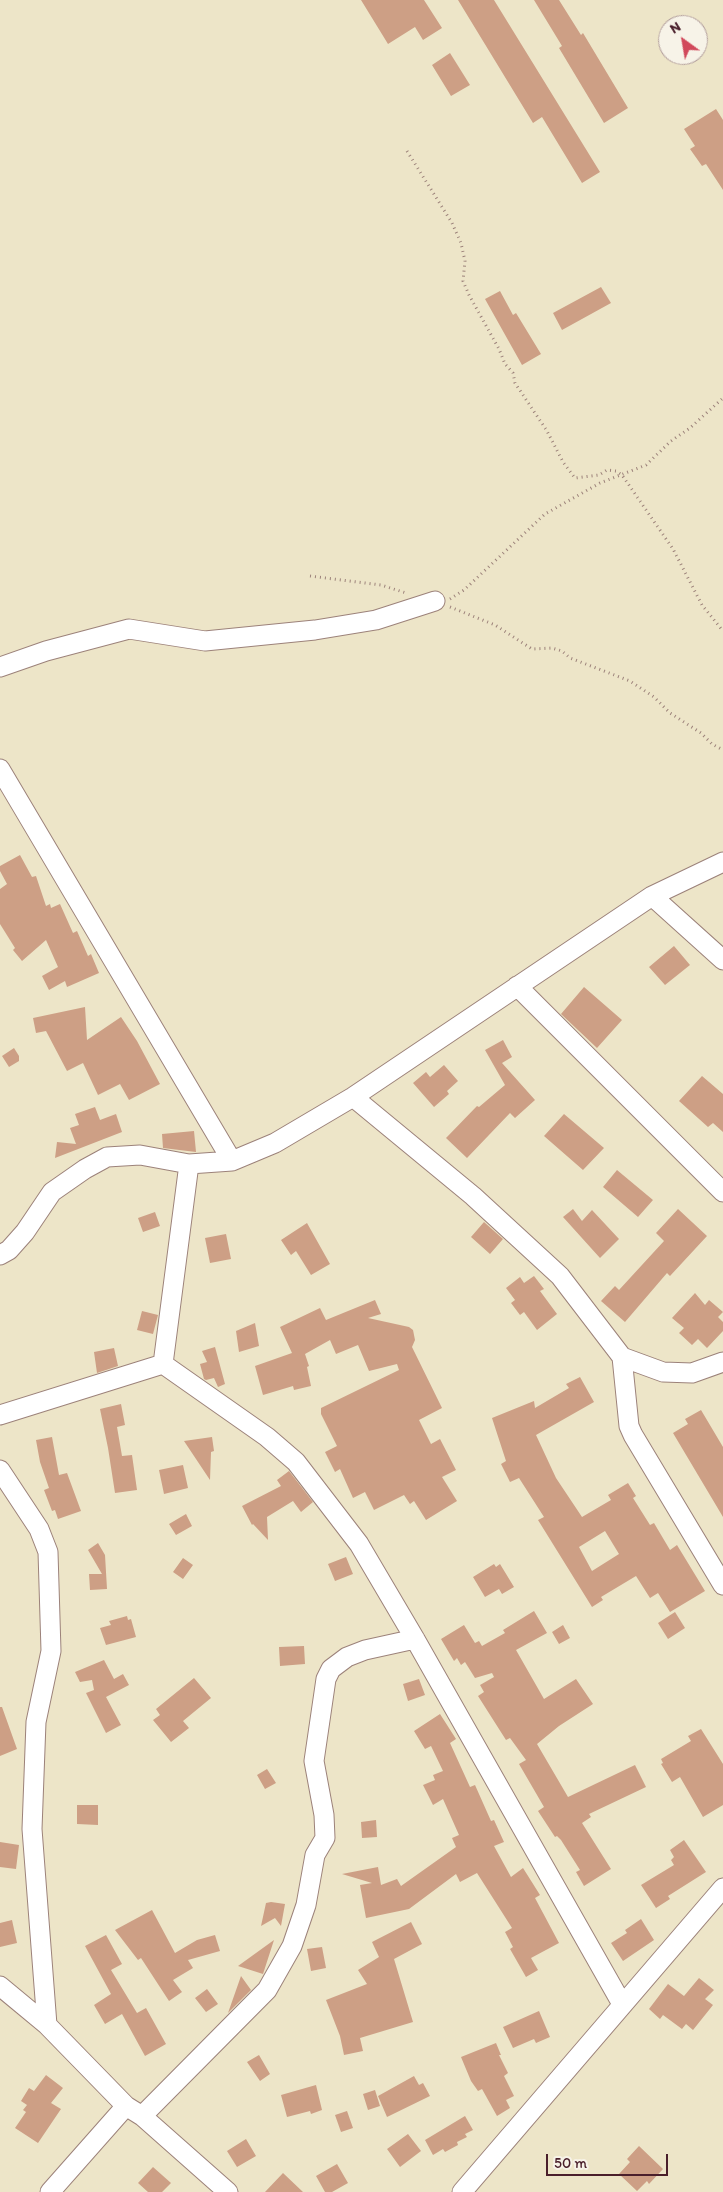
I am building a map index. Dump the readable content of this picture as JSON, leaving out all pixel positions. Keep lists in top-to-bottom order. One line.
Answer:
{"scale_bar":"50 m","north":"top left"}
